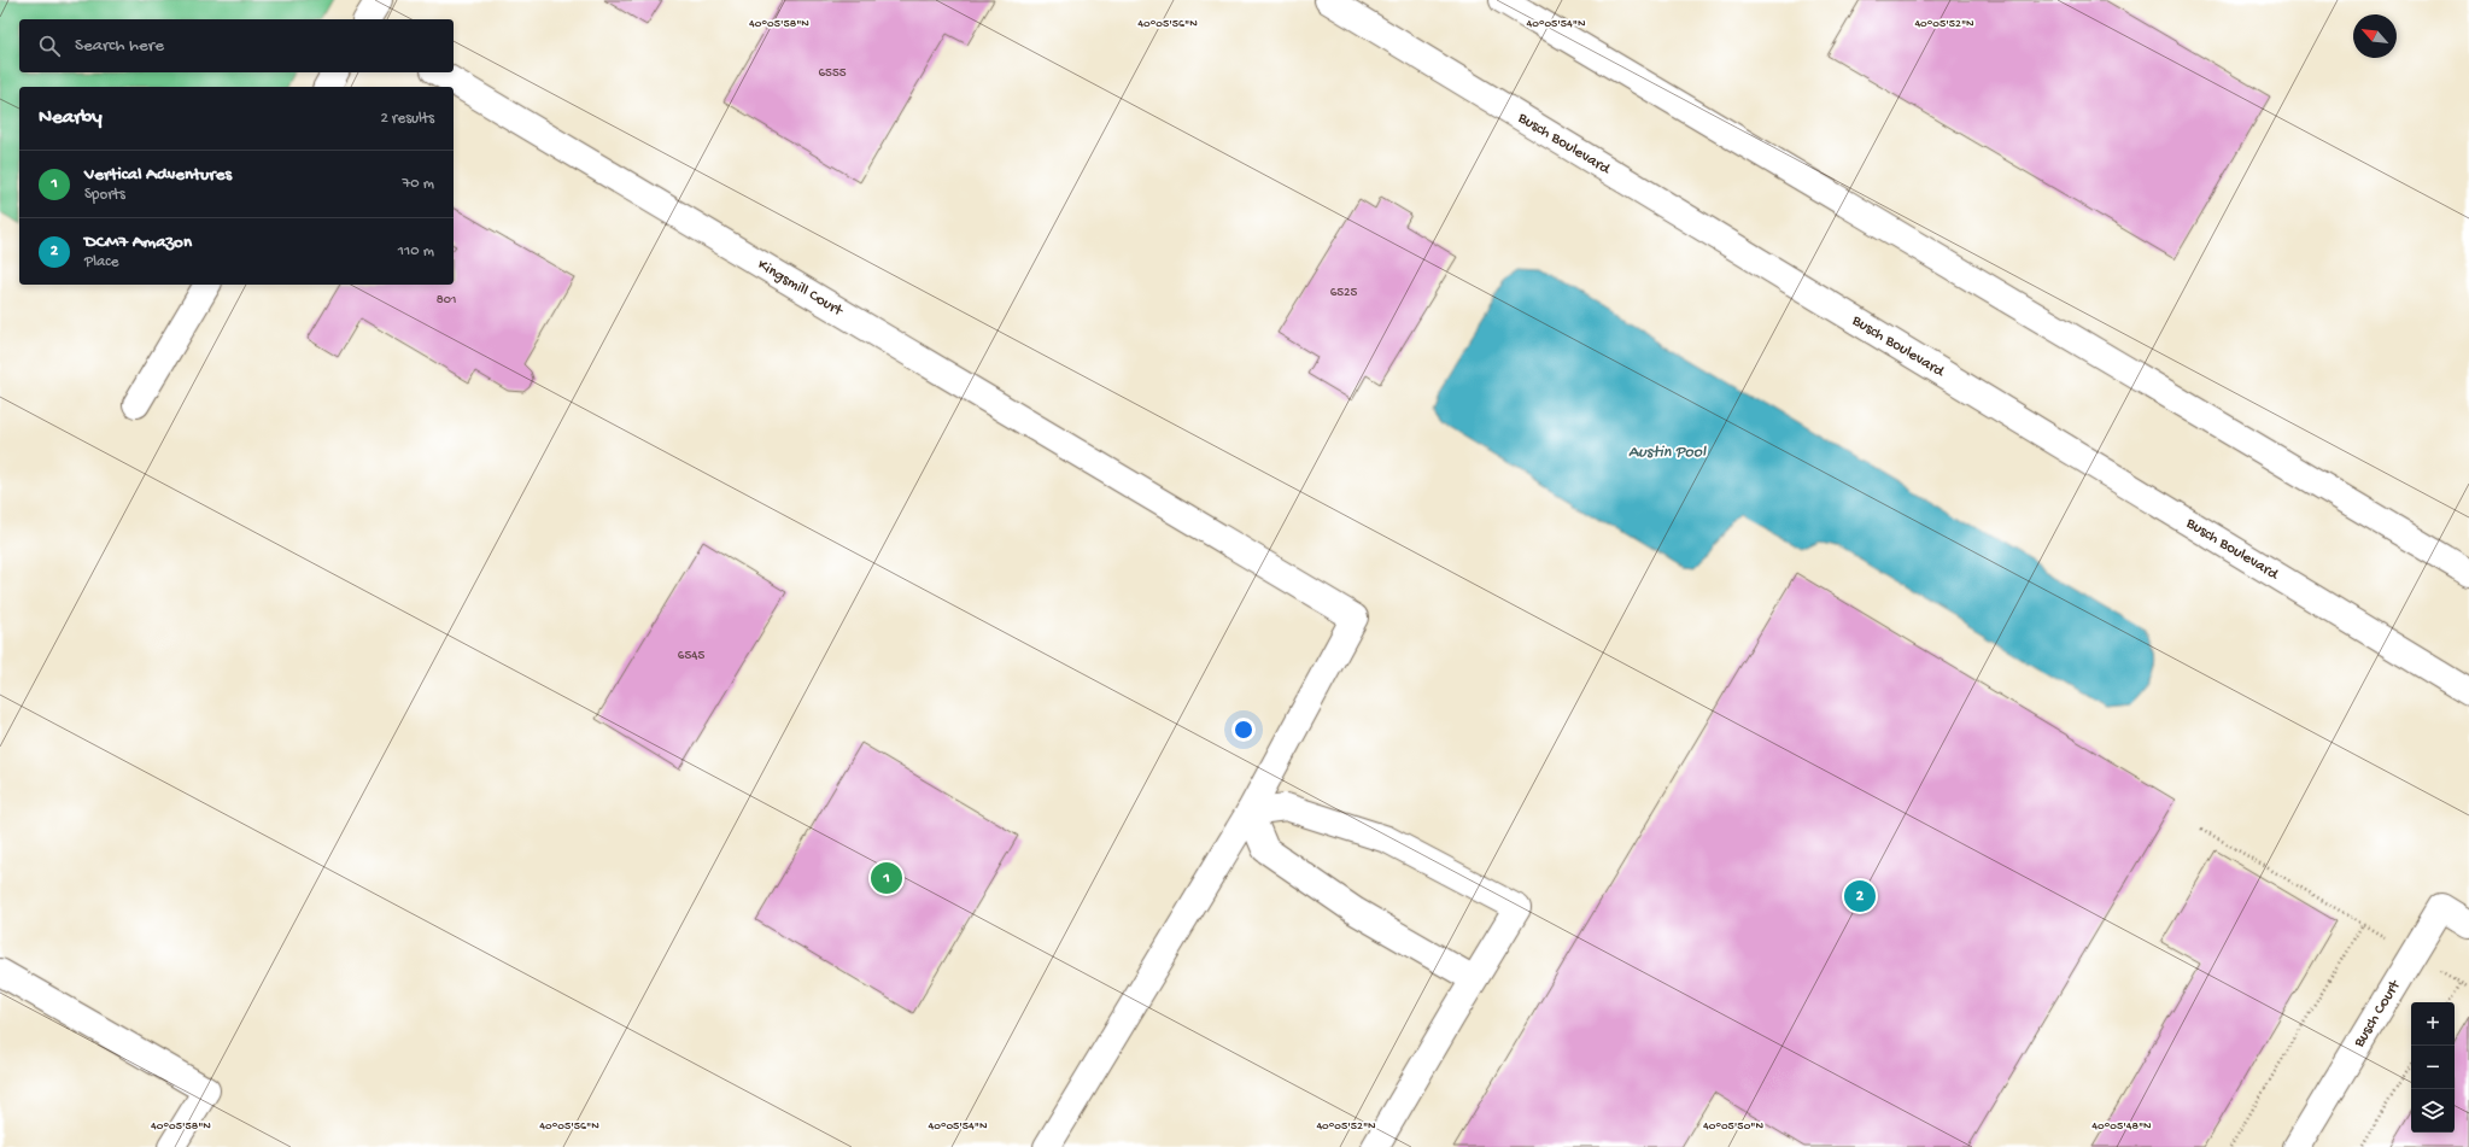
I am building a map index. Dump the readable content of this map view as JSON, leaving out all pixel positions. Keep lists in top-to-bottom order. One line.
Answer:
{"streets":{"main road":["Busch Boulevard","Kingsmill Court","Busch Court"]},"water":["Austin Pool"],"house_numbers":["6555","6525","801","6545"],"north":"top left","page":{"search":"Search here","heading":["Nearby","2 results"],"list":[{"mark":"1","name":"Vertical Adventures","note":"Sports","value":"70 m"},{"mark":"2","name":"DCM7 Amazon","note":"Place","value":"110 m"}],"pins":["1","2"],"map_buttons":["+","−"]},"coordinates":["40°05'58\"N","40°05'56\"N","40°05'54\"N","40°05'52\"N","40°05'50\"N","40°05'48\"N"]}
